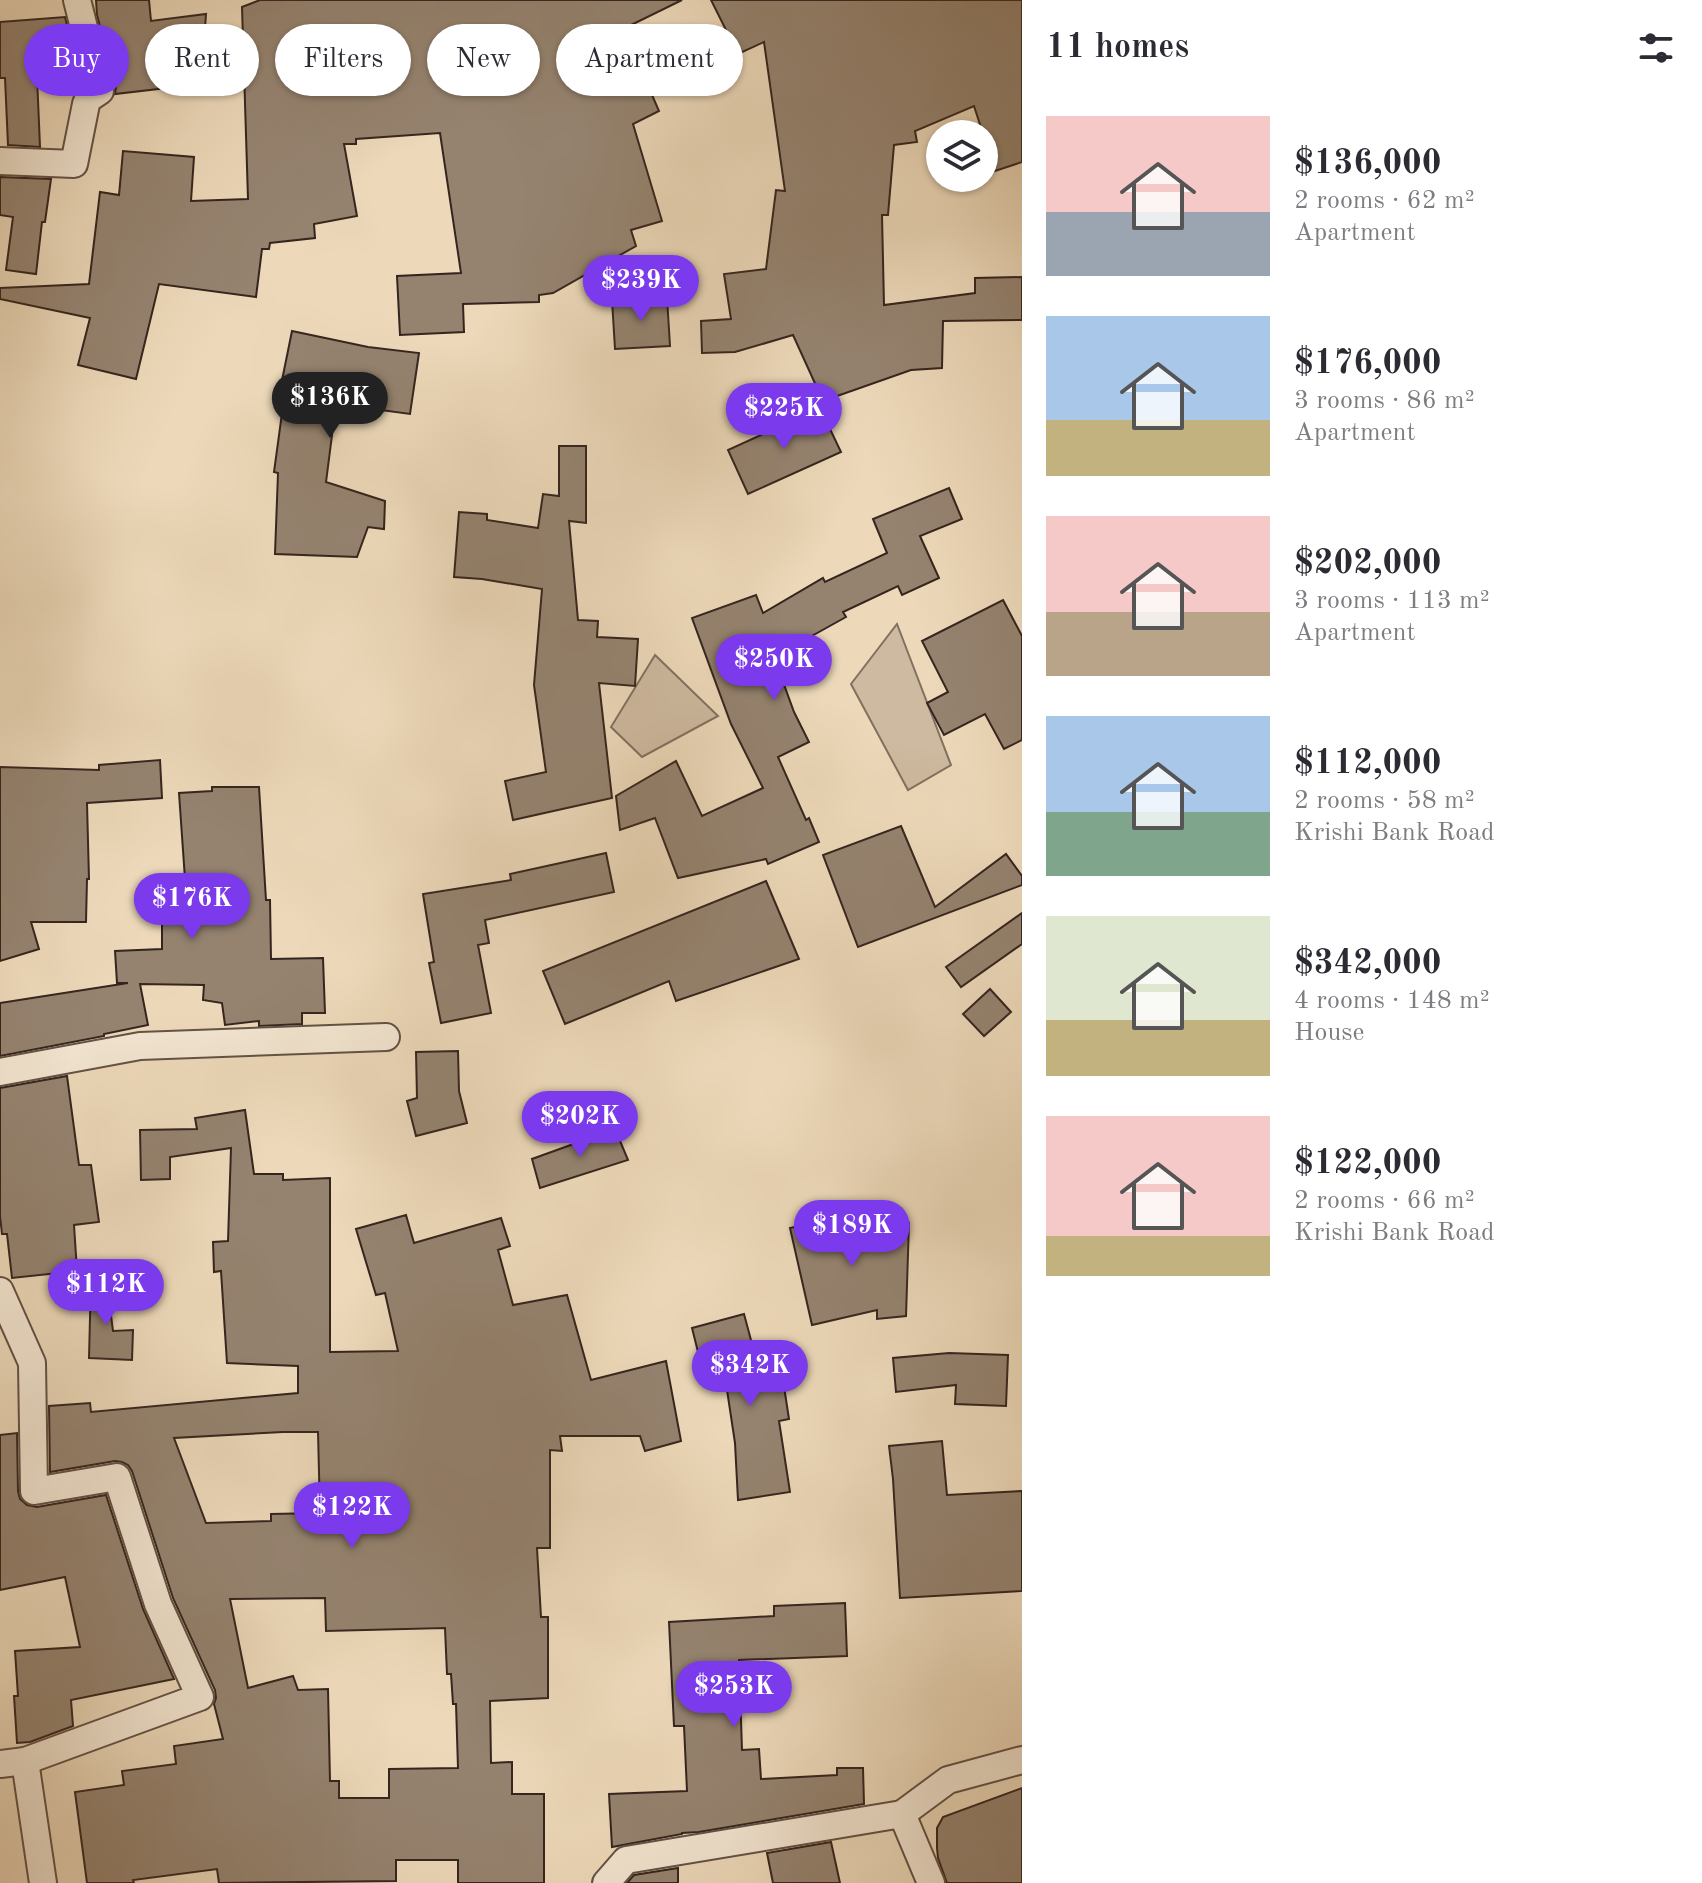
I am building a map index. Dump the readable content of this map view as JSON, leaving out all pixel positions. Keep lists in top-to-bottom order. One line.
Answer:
{"page":{"heading":"11 homes","chip":["Buy","Rent","Filters","New","Apartment"],"list":[{"name":"$136,000","note":"2 rooms · 62 m² · Apartment"},{"name":"$176,000","note":"3 rooms · 86 m² · Apartment"},{"name":"$202,000","note":"3 rooms · 113 m² · Apartment"},{"name":"$112,000","note":"2 rooms · 58 m² · Krishi Bank Road"},{"name":"$342,000","note":"4 rooms · 148 m² · House"},{"name":"$122,000","note":"2 rooms · 66 m² · Krishi Bank Road"}],"price":["$239K","$136K","$225K","$250K","$176K","$202K","$189K","$112K","$342K","$122K","$253K"]}}
